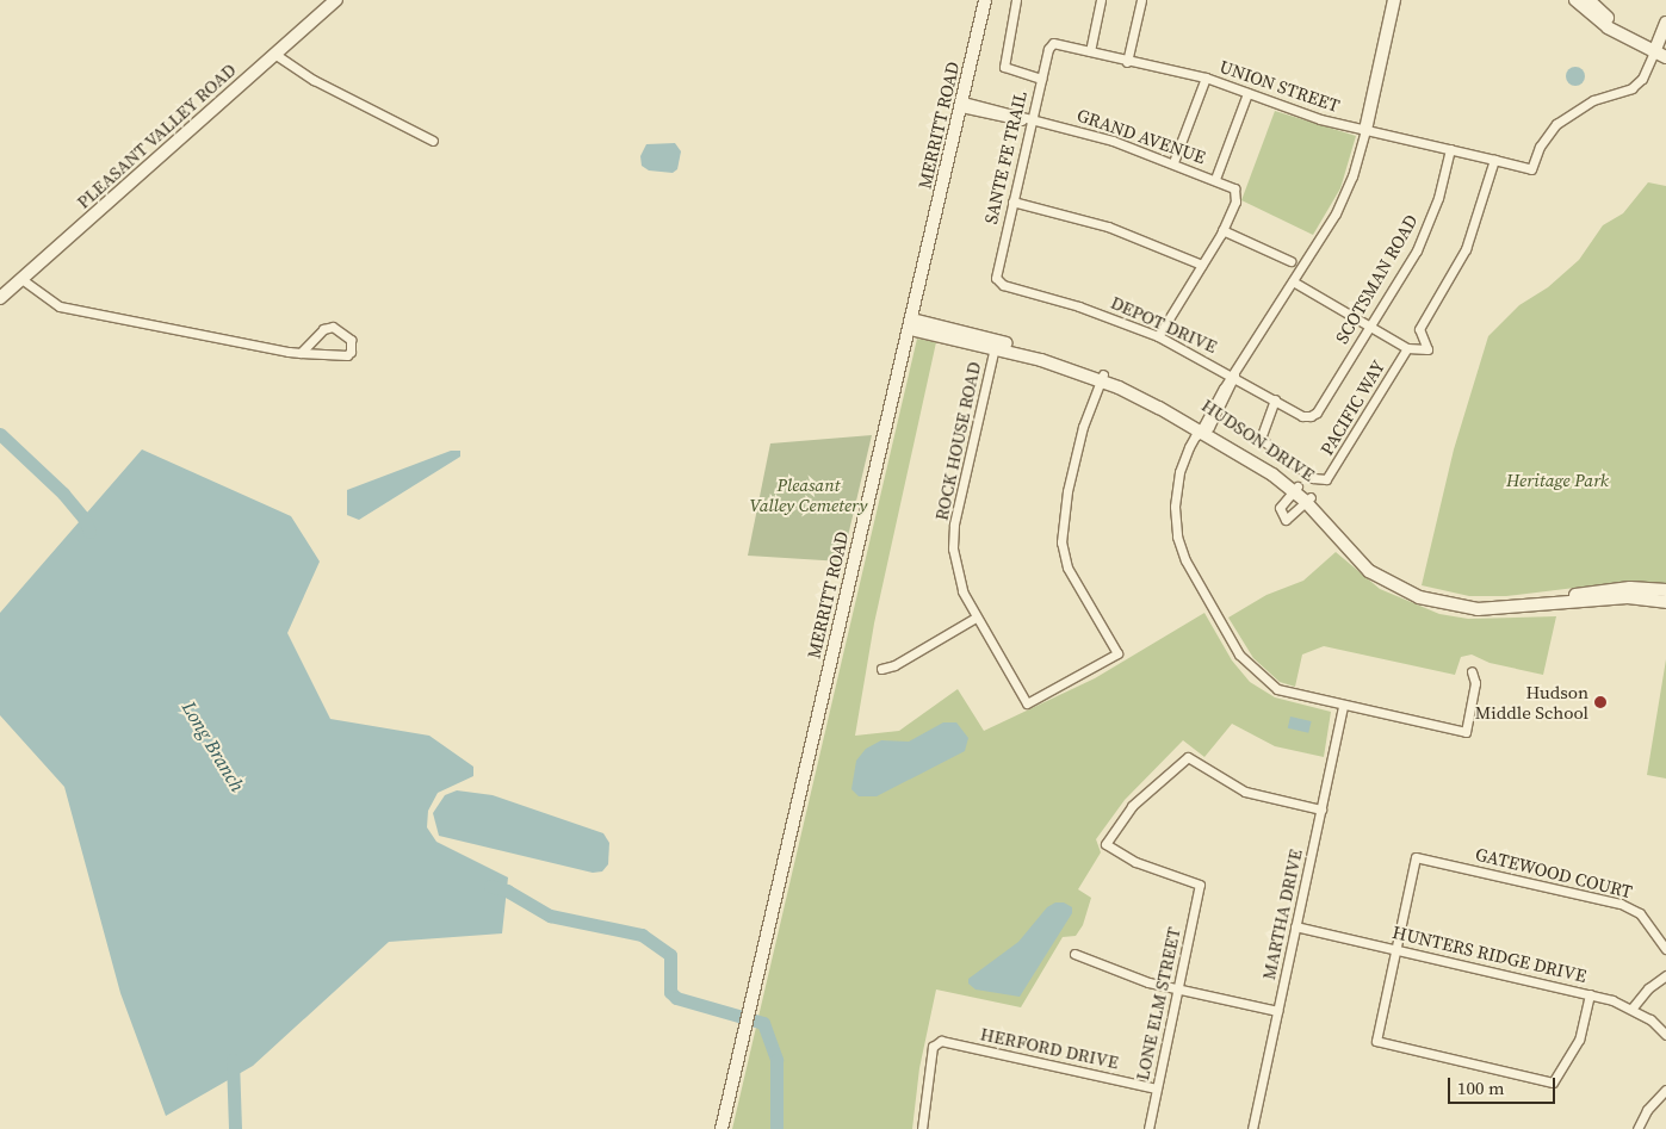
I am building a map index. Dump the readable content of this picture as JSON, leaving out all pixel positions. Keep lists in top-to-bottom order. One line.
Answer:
{"streets":{"street":["UNION STREET","MERRITT ROAD","PLEASANT VALLEY ROAD","GRAND AVENUE","SANTE FE TRAIL","SCOTSMAN ROAD","DEPOT DRIVE","PACIFIC WAY","HUDSON DRIVE","ROCK HOUSE ROAD","GATEWOOD COURT","MARTHA DRIVE","HUNTERS RIDGE DRIVE","LONE ELM STREET","HERFORD DRIVE"]},"crossings":[["UNION STREET","SANTE FE TRAIL"],["UNION STREET","SCOTSMAN ROAD"],["MERRITT ROAD","GRAND AVENUE"],["MERRITT ROAD","HUDSON DRIVE"],["GRAND AVENUE","SANTE FE TRAIL"],["SANTE FE TRAIL","DEPOT DRIVE"],["SCOTSMAN ROAD","DEPOT DRIVE"],["DEPOT DRIVE","PACIFIC WAY"],["HUDSON DRIVE","ROCK HOUSE ROAD"],["GATEWOOD COURT","HUNTERS RIDGE DRIVE"],["MARTHA DRIVE","HUNTERS RIDGE DRIVE"],["MARTHA DRIVE","LONE ELM STREET"],["LONE ELM STREET","HERFORD DRIVE"]],"water":["Long Branch"],"parks":["Heritage Park","Pleasant Valley Cemetery"],"places":["Hudson Middle School"],"scale_bar":"100 m"}
